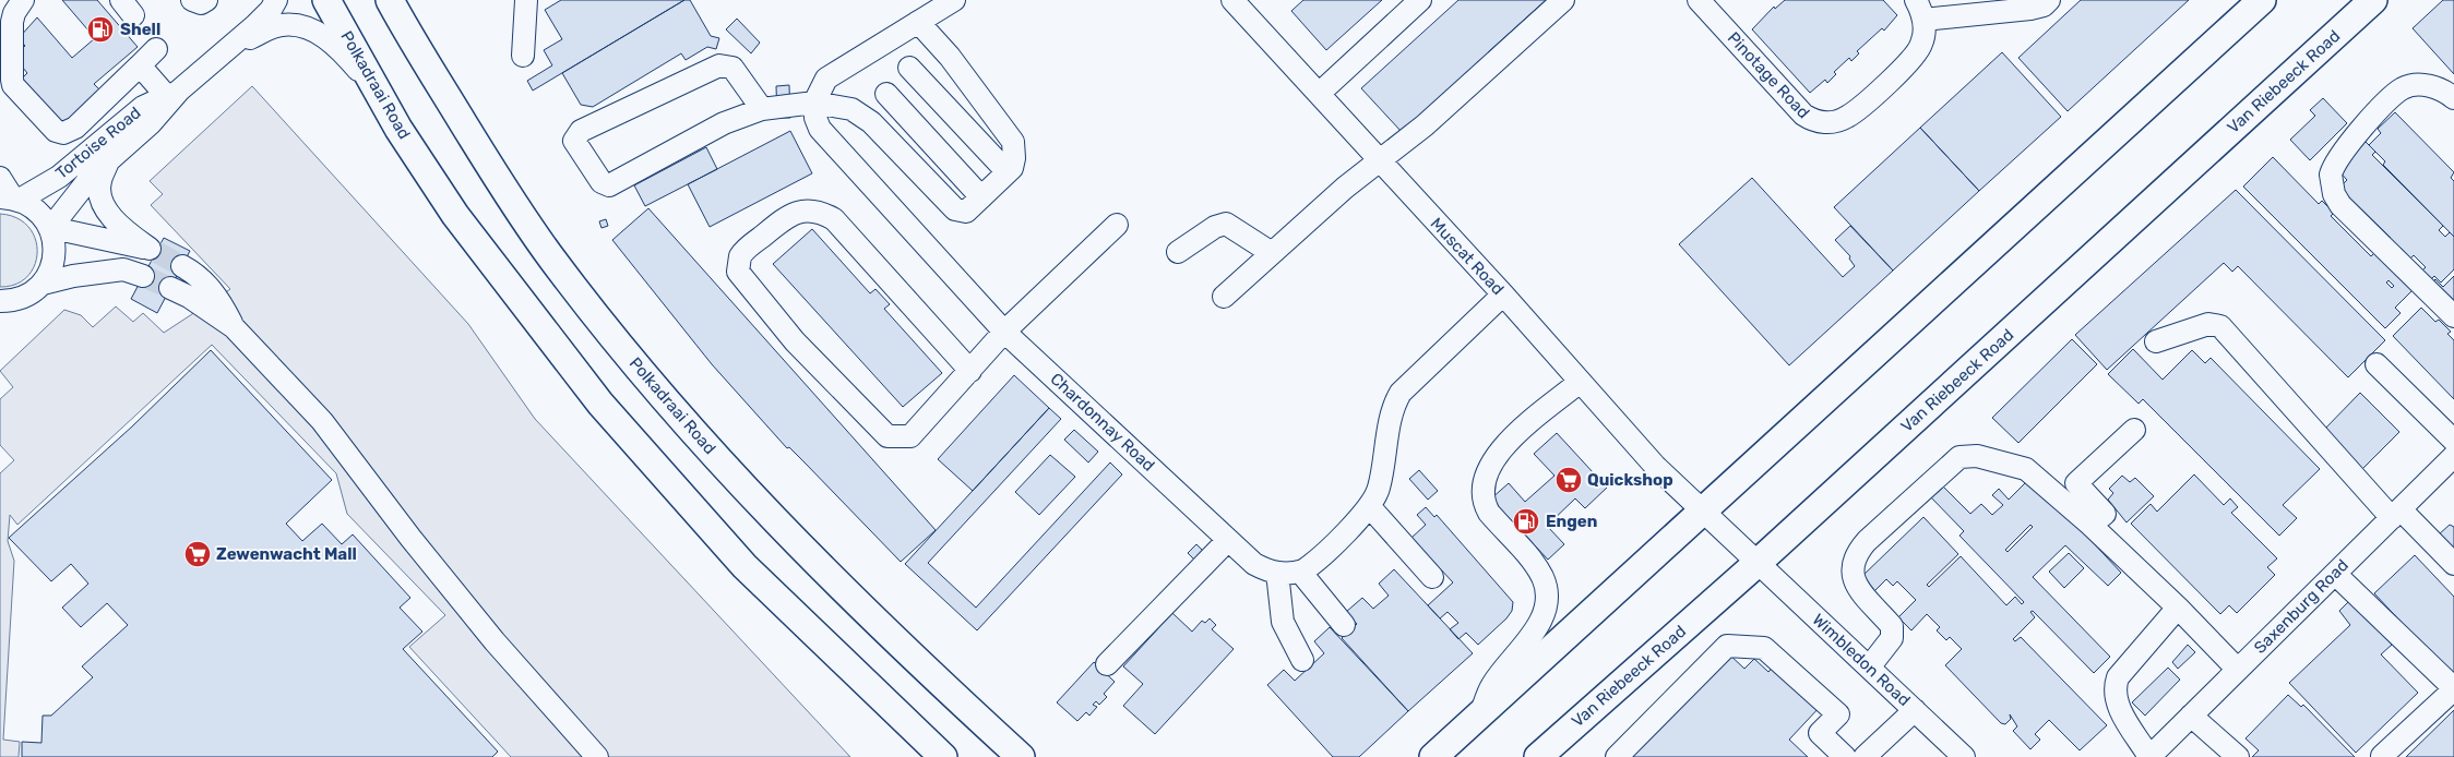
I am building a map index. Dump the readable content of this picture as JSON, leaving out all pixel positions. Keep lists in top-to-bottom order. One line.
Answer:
{"streets":{"main road":["Van Riebeeck Road","Polkadraai Road"],"street":["Pinotage Road","Tortoise Road","Muscat Road","Chardonnay Road","Saxenburg Road","Wimbledon Road"]},"crossings":[["Van Riebeeck Road","Wimbledon Road"],["Polkadraai Road","Tortoise Road"],["Muscat Road","Wimbledon Road"]],"places":{"fuel station":["Shell","Engen"],"supermarket":["Quickshop","Zewenwacht Mall"]}}
